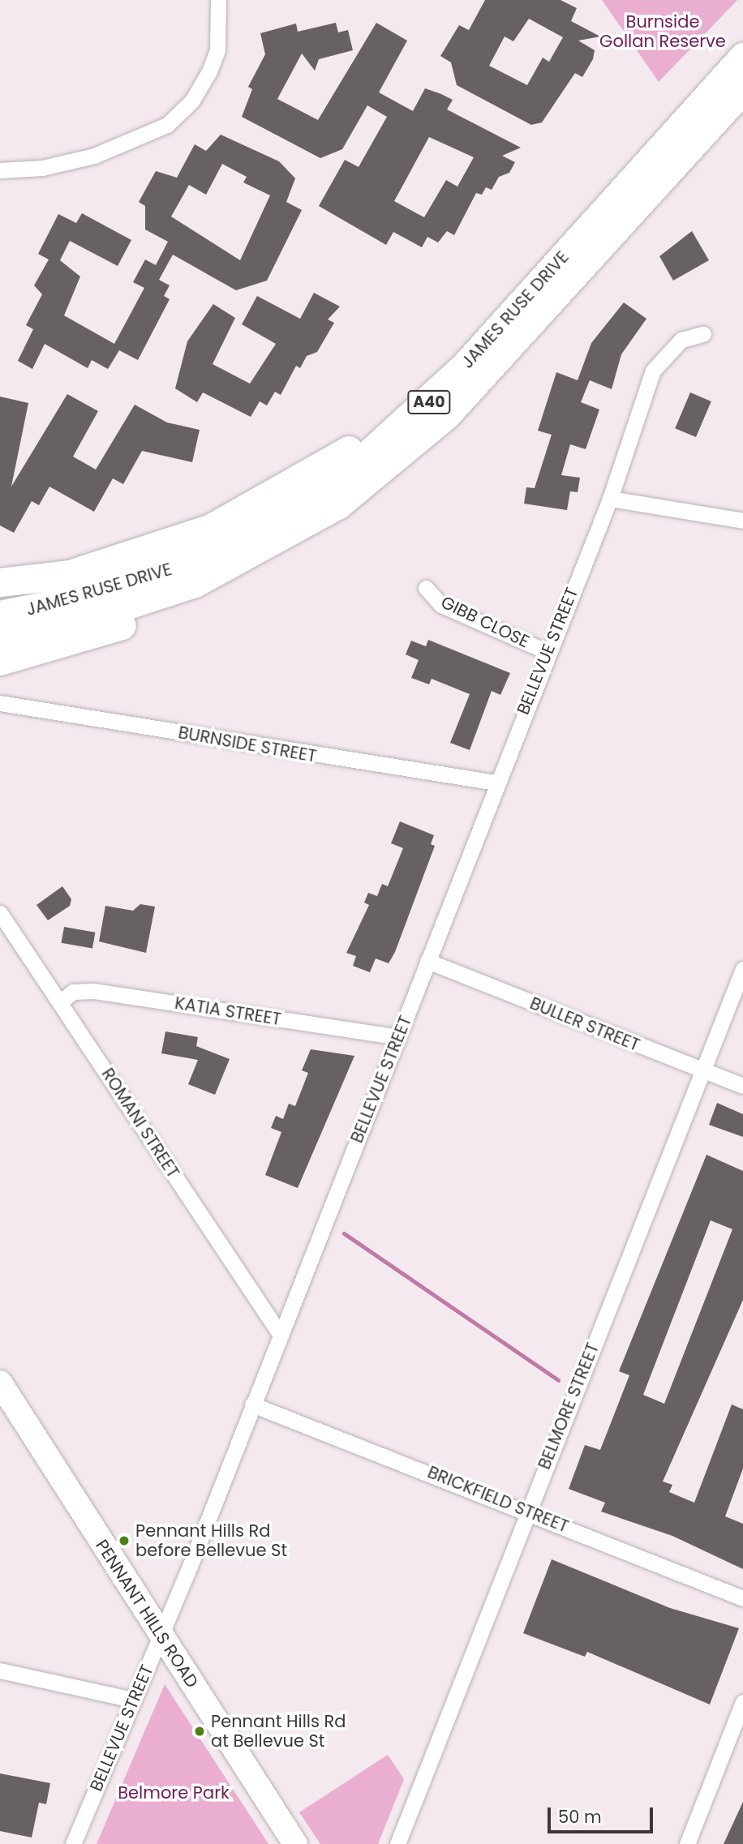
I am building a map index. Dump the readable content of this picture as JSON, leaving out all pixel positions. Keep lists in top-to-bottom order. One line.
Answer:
{"streets":{"highway":["JAMES RUSE DRIVE","A40"],"main road":["PENNANT HILLS ROAD"],"street":["GIBB CLOSE","BELLEVUE STREET","BURNSIDE STREET","KATIA STREET","BULLER STREET","ROMANI STREET","BELMORE STREET","BRICKFIELD STREET"]},"crossings":[["GIBB CLOSE","BELLEVUE STREET"],["BELLEVUE STREET","BURNSIDE STREET"],["BELLEVUE STREET","KATIA STREET"],["BELLEVUE STREET","BULLER STREET"],["BELLEVUE STREET","ROMANI STREET"],["BELLEVUE STREET","BRICKFIELD STREET"],["BELLEVUE STREET","PENNANT HILLS ROAD"],["KATIA STREET","ROMANI STREET"],["BULLER STREET","BELMORE STREET"],["BELMORE STREET","BRICKFIELD STREET"]],"parks":["Burnside Gollan Reserve","Belmore Park"],"places":["Pennant Hills Rd before Bellevue St","Pennant Hills Rd at Bellevue St"],"scale_bar":"50 m"}
